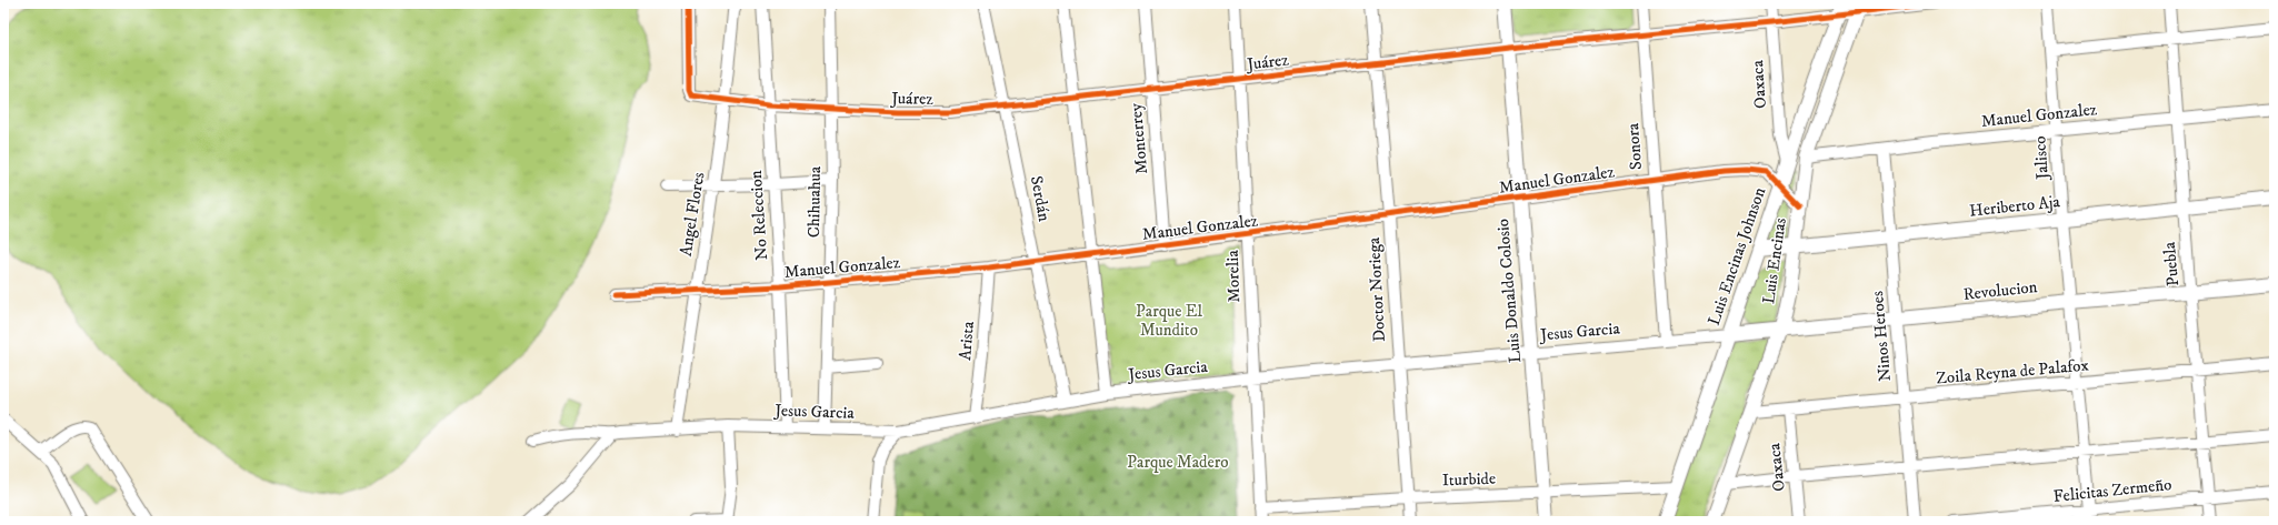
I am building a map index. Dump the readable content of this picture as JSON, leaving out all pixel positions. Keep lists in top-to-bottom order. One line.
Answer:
{"streets":{"main road":["Heriberto Aja","Luis Encinas Johnson","Luis Encinas","Luis Donaldo Colosio","Revolucion"],"street":["Juárez","Oaxaca","Manuel Gonzalez","Monterrey","Sonora","Jalisco","Serdán","Chihuahua","Angel Flores","No Releccion","Puebla","Morelia","Doctor Noriega","Jesus Garcia","Ninos Heroes","Arista","Zoila Reyna de Palafox","Iturbide","Felicitas Zermeño"]},"crossings":[["Juárez","Oaxaca"],["Juárez","Monterrey"],["Juárez","Sonora"],["Juárez","Serdán"],["Juárez","Chihuahua"],["Juárez","Angel Flores"],["Juárez","No Releccion"],["Juárez","Luis Encinas Johnson"],["Juárez","Luis Encinas"],["Juárez","Morelia"],["Juárez","Doctor Noriega"],["Juárez","Luis Donaldo Colosio"],["Oaxaca","Luis Encinas Johnson"],["Oaxaca","Zoila Reyna de Palafox"],["Manuel Gonzalez","Monterrey"],["Manuel Gonzalez","Sonora"],["Manuel Gonzalez","Jalisco"],["Manuel Gonzalez","Serdán"],["Manuel Gonzalez","Chihuahua"],["Manuel Gonzalez","Angel Flores"],["Manuel Gonzalez","No Releccion"],["Manuel Gonzalez","Luis Encinas Johnson"],["Manuel Gonzalez","Luis Encinas"],["Manuel Gonzalez","Puebla"],["Manuel Gonzalez","Morelia"],["Manuel Gonzalez","Doctor Noriega"],["Manuel Gonzalez","Luis Donaldo Colosio"],["Manuel Gonzalez","Ninos Heroes"],["Manuel Gonzalez","Arista"],["Sonora","Jesus Garcia"],["Jalisco","Heriberto Aja"],["Jalisco","Revolucion"],["Jalisco","Zoila Reyna de Palafox"],["Jalisco","Felicitas Zermeño"],["Serdán","Jesus Garcia"],["Chihuahua","Jesus Garcia"],["Heriberto Aja","Luis Encinas Johnson"],["Heriberto Aja","Luis Encinas"],["Heriberto Aja","Puebla"],["Heriberto Aja","Ninos Heroes"],["Angel Flores","Jesus Garcia"],["No Releccion","Jesus Garcia"],["Luis Encinas Johnson","Revolucion"],["Luis Encinas Johnson","Jesus Garcia"],["Luis Encinas Johnson","Iturbide"],["Luis Encinas","Revolucion"],["Luis Encinas","Zoila Reyna de Palafox"],["Puebla","Revolucion"],["Puebla","Zoila Reyna de Palafox"],["Puebla","Felicitas Zermeño"],["Morelia","Jesus Garcia"],["Morelia","Iturbide"],["Doctor Noriega","Jesus Garcia"],["Doctor Noriega","Iturbide"],["Luis Donaldo Colosio","Jesus Garcia"],["Luis Donaldo Colosio","Iturbide"],["Revolucion","Jesus Garcia"],["Revolucion","Ninos Heroes"],["Jesus Garcia","Arista"],["Ninos Heroes","Zoila Reyna de Palafox"]],"parks":["Parque El Mundito","Parque Madero"]}
